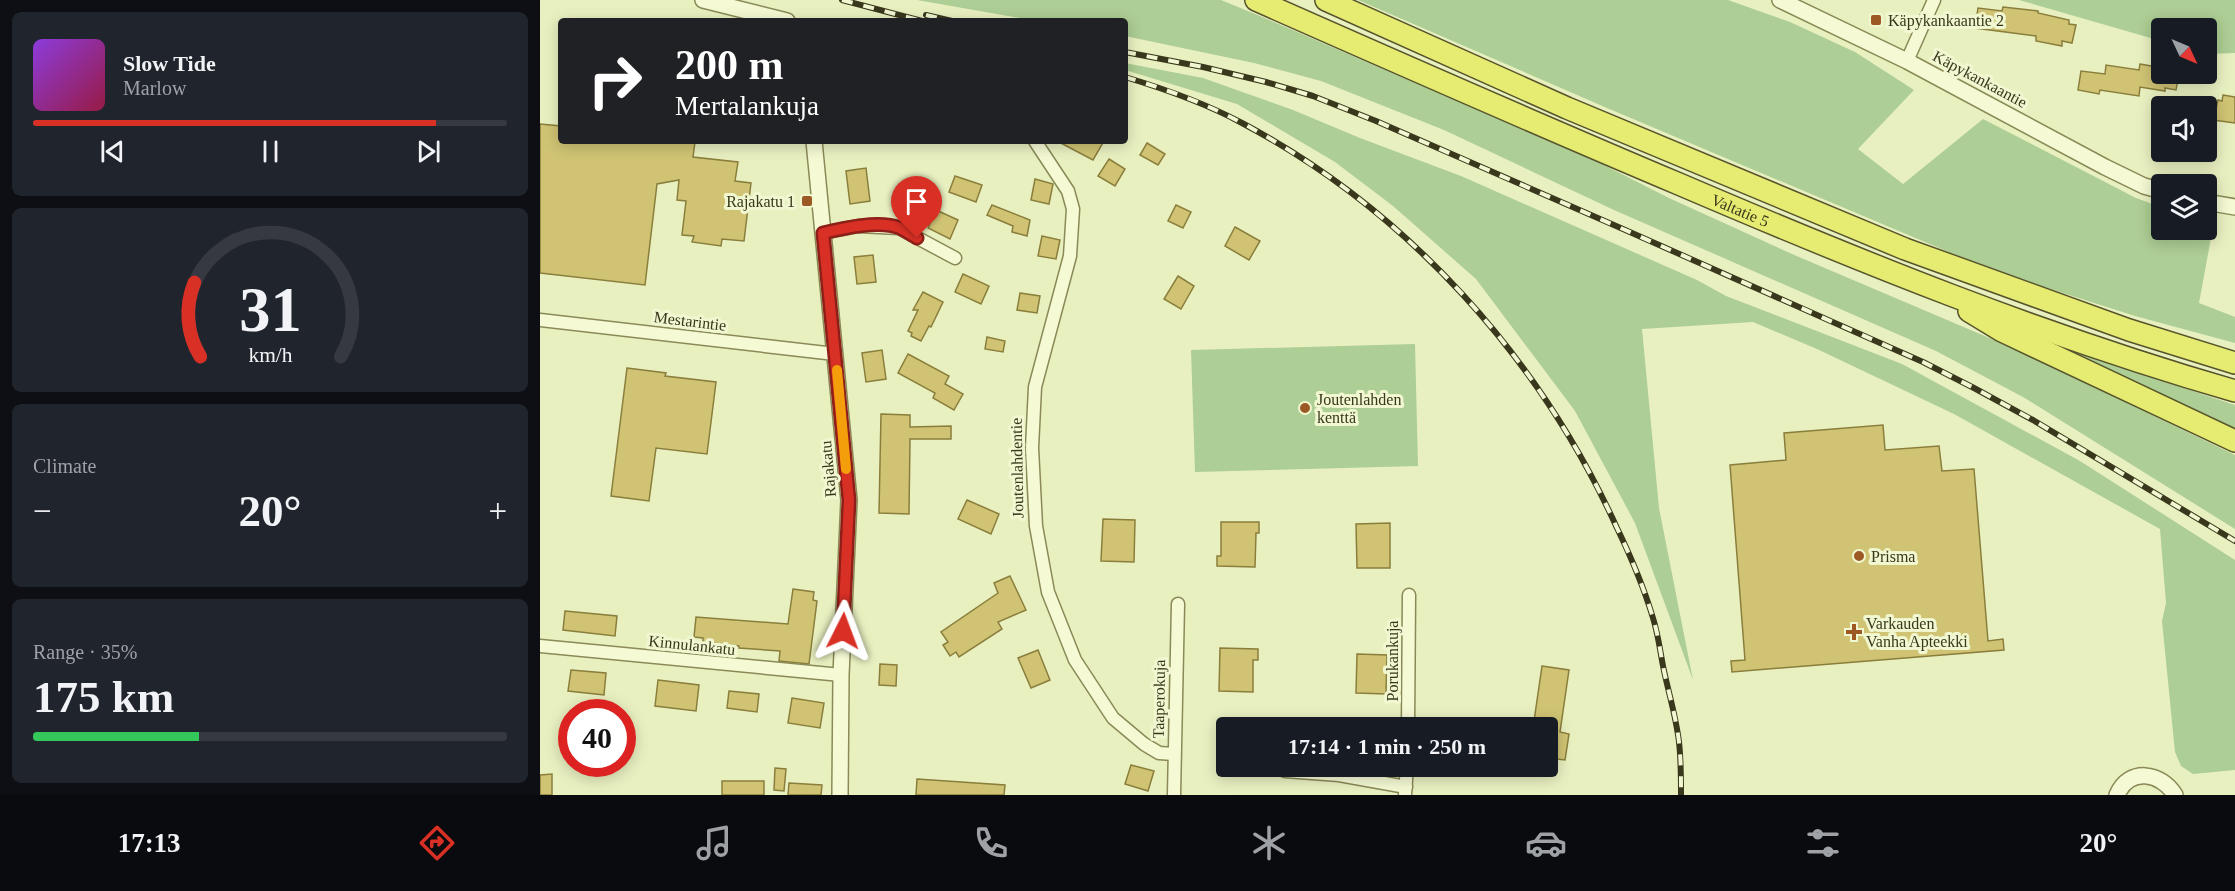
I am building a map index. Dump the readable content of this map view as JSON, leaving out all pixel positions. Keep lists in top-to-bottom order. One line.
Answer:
{"streets":{"highway":["Valtatie 5"],"street":["Käpykankaantie","Mestarintie","Joutenlahdentie","Rajakatu","Kinnulankatu","Porukankuja","Taaperokuja"]},"crossings":[["Mestarintie","Rajakatu"],["Joutenlahdentie","Taaperokuja"],["Rajakatu","Kinnulankatu"]],"places":{"transit":["Käpykankaantie 2","Rajakatu 1"],"other":["Joutenlahden kenttä","Prisma"],"health":["Varkauden Vanha Apteekki"]},"north":"bottom right","page":{"turn":["200 m","Mertalankuja"],"song":["Slow Tide","Marlow"],"tile":["Climate",["Range · 35%","175 km"]],"heat":["−","20°","+"],"limit":"40","trip":"17:14 · 1 min · 250 m","tabs":["17:13","20°"],"gauge":["31","km/h"]}}
